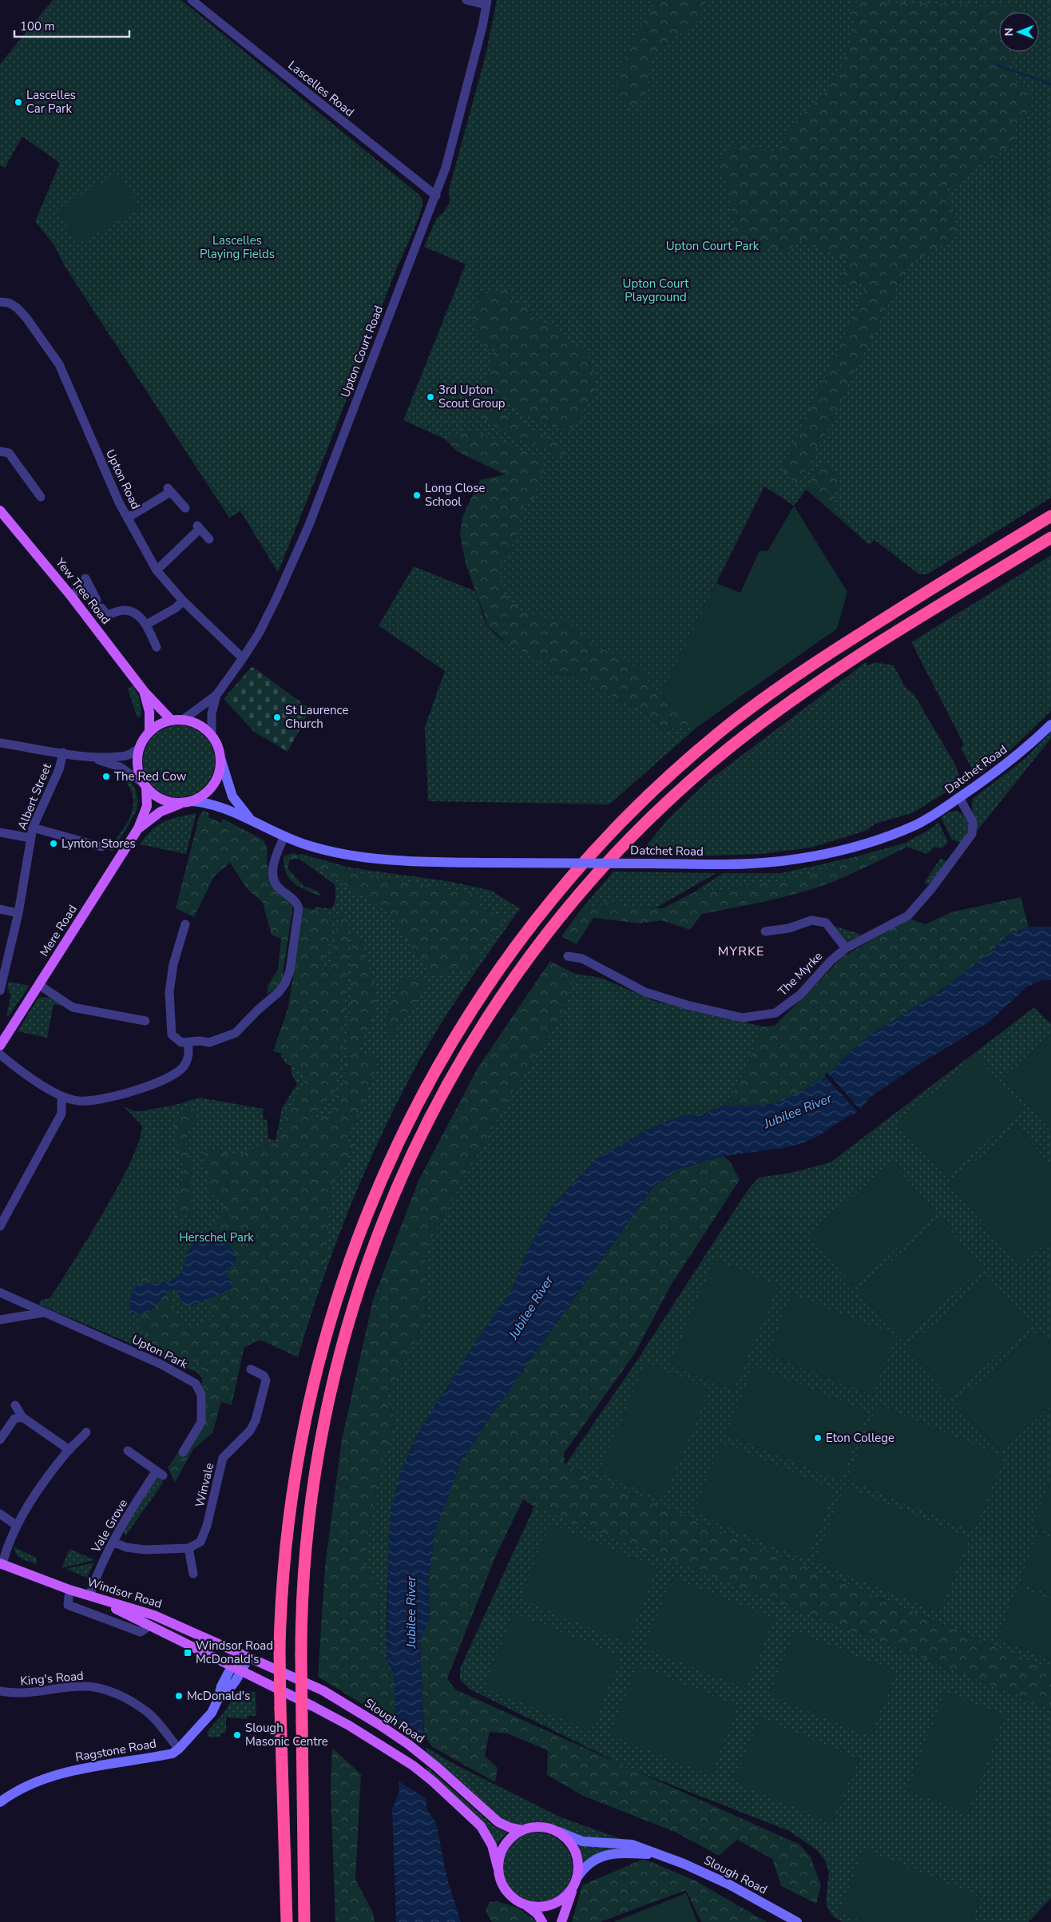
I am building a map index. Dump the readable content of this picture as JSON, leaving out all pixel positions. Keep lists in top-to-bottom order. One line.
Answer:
{"streets":{"main road":["Yew Tree Road","Datchet Road","Mere Road","Windsor Road","Slough Road","Ragstone Road"],"street":["Lascelles Road","Upton Court Road","Upton Road","Albert Street","The Myrke","Upton Park","Winvale","Vale Grove","King's Road"]},"crossings":[["Lascelles Road","Upton Court Road"],["Upton Court Road","Upton Road"],["Upton Court Road","Yew Tree Road"],["Upton Court Road","Datchet Road"],["Yew Tree Road","Datchet Road"],["Datchet Road","The Myrke"],["Vale Grove","Windsor Road"],["Windsor Road","Slough Road"],["Windsor Road","Ragstone Road"],["King's Road","Ragstone Road"],["Slough Road","Ragstone Road"]],"districts":["MYRKE"],"water":["Jubilee River"],"parks":["Lascelles Playing Fields","Upton Court Park","Upton Court Playground","Herschel Park"],"places":{"other":["Lascelles Car Park","3rd Upton Scout Group","Long Close School","St Laurence Church","The Red Cow","Lynton Stores","Eton College","McDonald's","Slough Masonic Centre"],"transit":["Windsor Road McDonald's"]},"scale_bar":"100 m","north":"left"}
